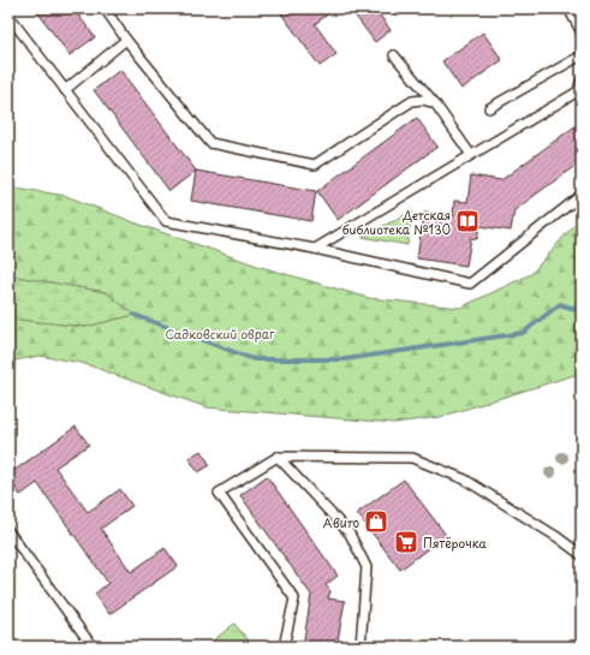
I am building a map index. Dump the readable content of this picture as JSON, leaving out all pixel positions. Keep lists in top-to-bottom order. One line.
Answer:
{"parks":["Садковский овраг"],"places":{"library":["Детская библиотека №130"],"shop":["Авито"],"supermarket":["Пятёрочка"]}}
